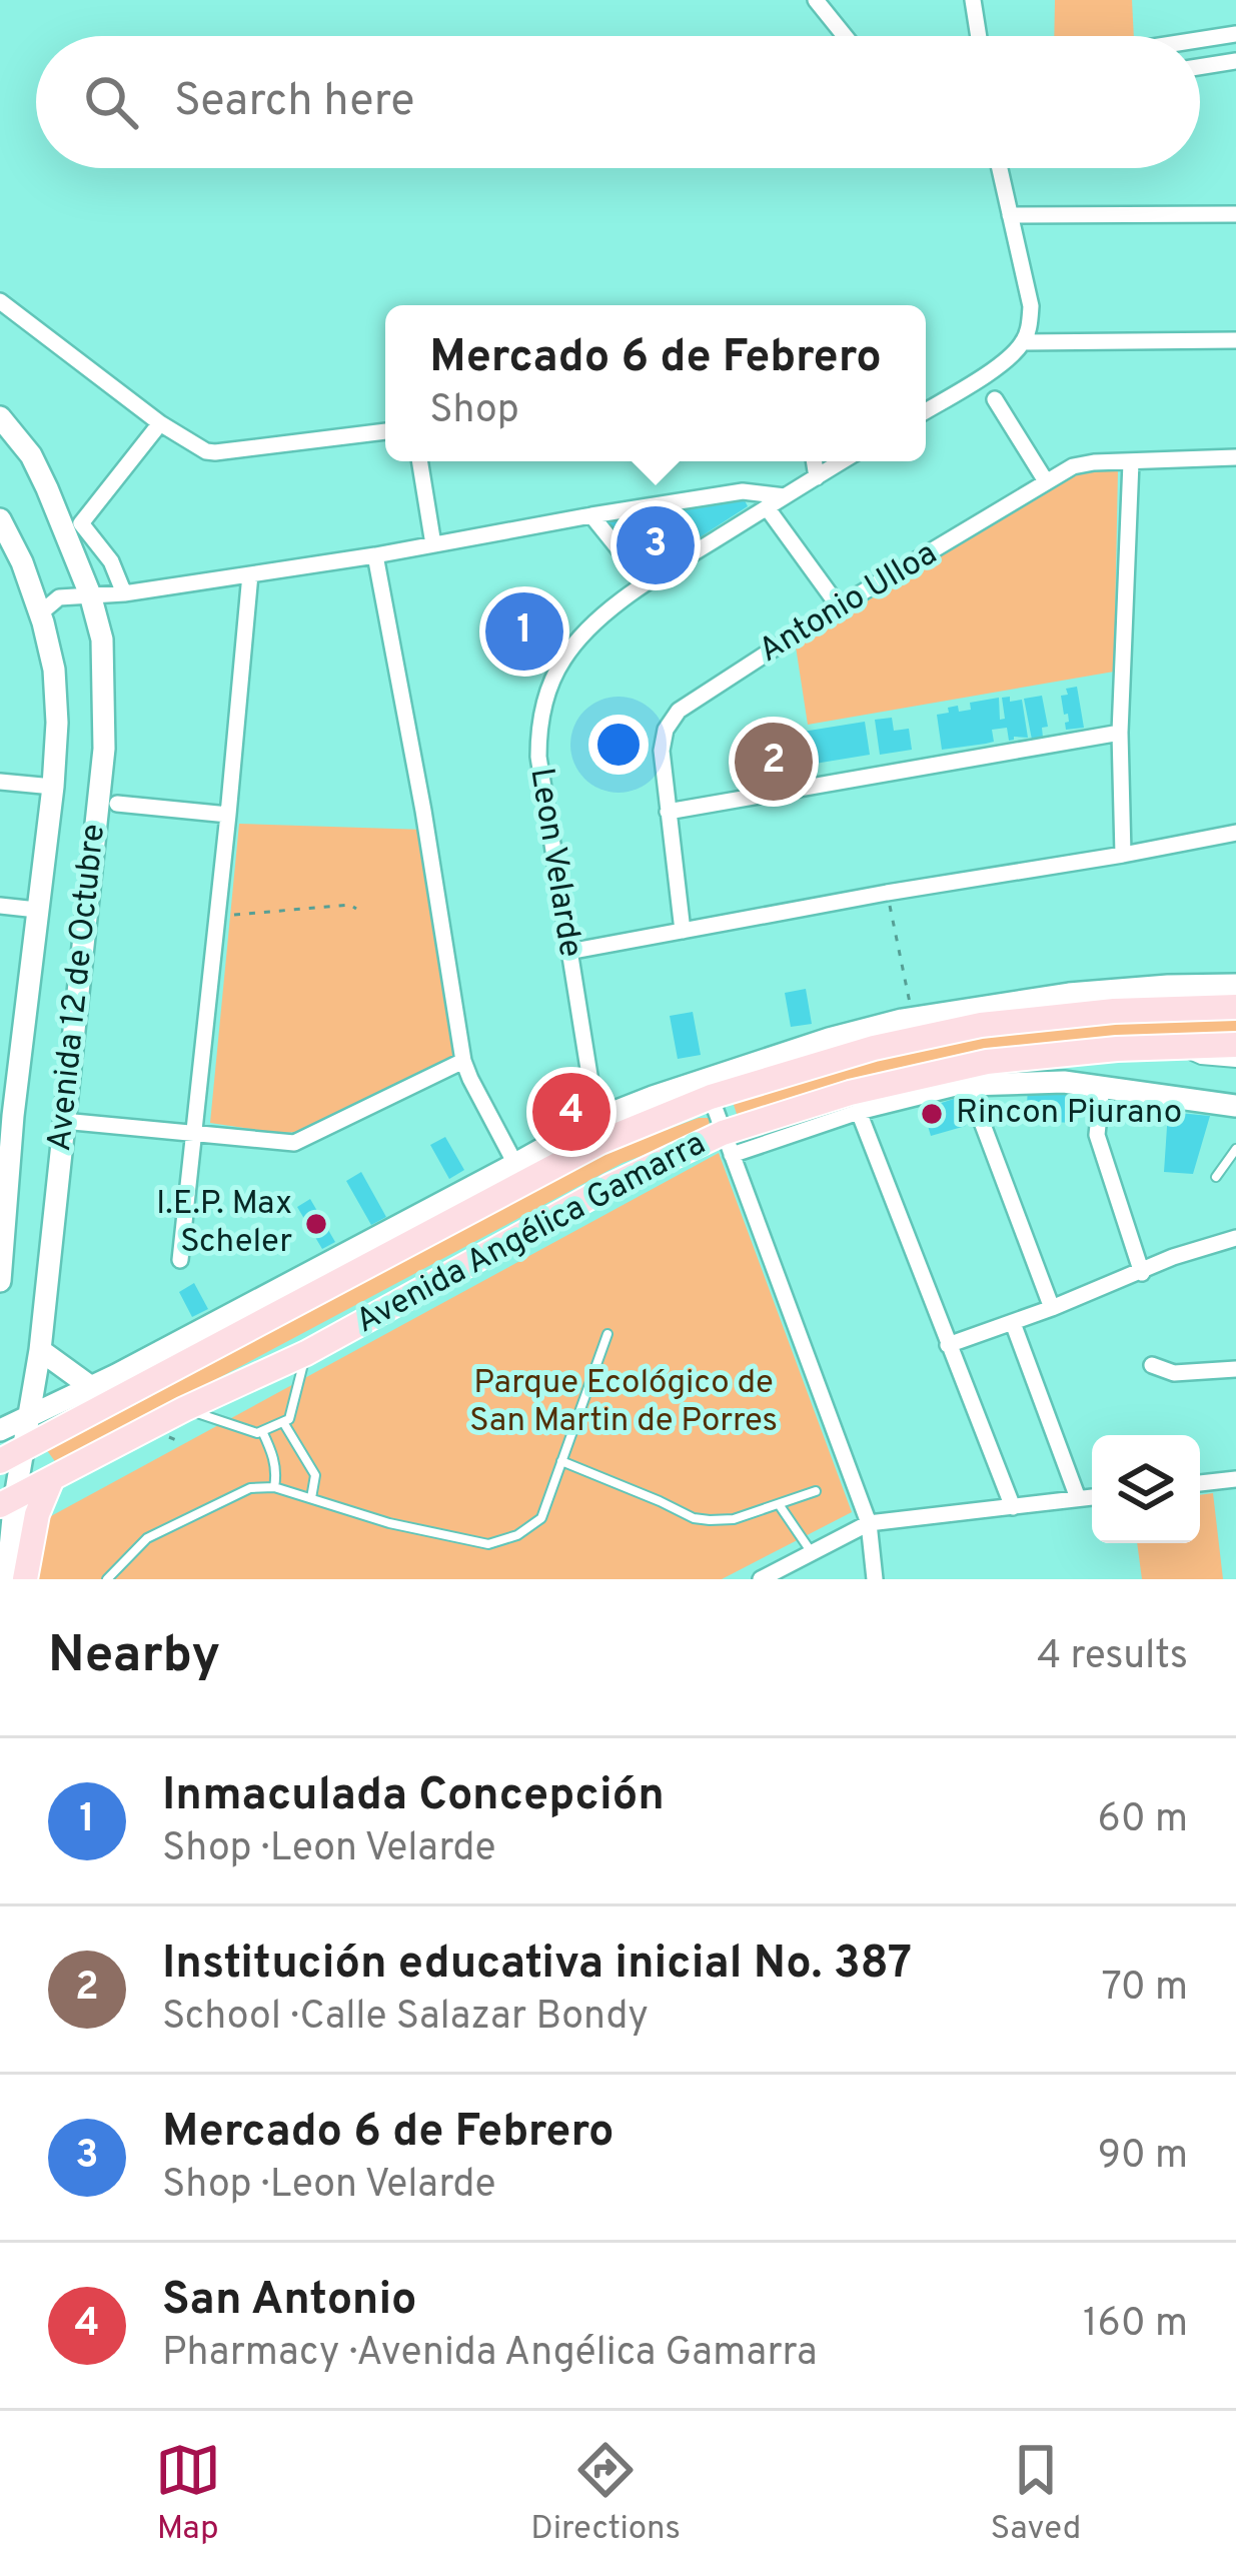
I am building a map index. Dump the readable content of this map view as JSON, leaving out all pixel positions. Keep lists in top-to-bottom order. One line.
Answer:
{"streets":{"main road":["Avenida 12 de Octubre","Avenida Angélica Gamarra"],"street":["Antonio Ulloa","Leon Velarde"]},"crossings":[["Leon Velarde","Avenida Angélica Gamarra"],["Avenida 12 de Octubre","Avenida Angélica Gamarra"]],"parks":["Parque Ecológico de San Martin de Porres"],"places":["Rincon Piurano","I.E.P. Max Scheler"],"page":{"search":"Search here","popup":["Mercado 6 de Febrero","Shop"],"pins":["3","1","2","4"],"heading":["Nearby","4 results"],"list":[{"mark":"1","name":"Inmaculada Concepción","note":"Shop · Leon Velarde","value":"60 m"},{"mark":"2","name":"Institución educativa inicial No. 387","note":"School · Calle Salazar Bondy","value":"70 m"},{"mark":"3","name":"Mercado 6 de Febrero","note":"Shop · Leon Velarde","value":"90 m"},{"mark":"4","name":"San Antonio","note":"Pharmacy · Avenida Angélica Gamarra","value":"160 m"}],"nav":["Map","Directions","Saved"]}}
